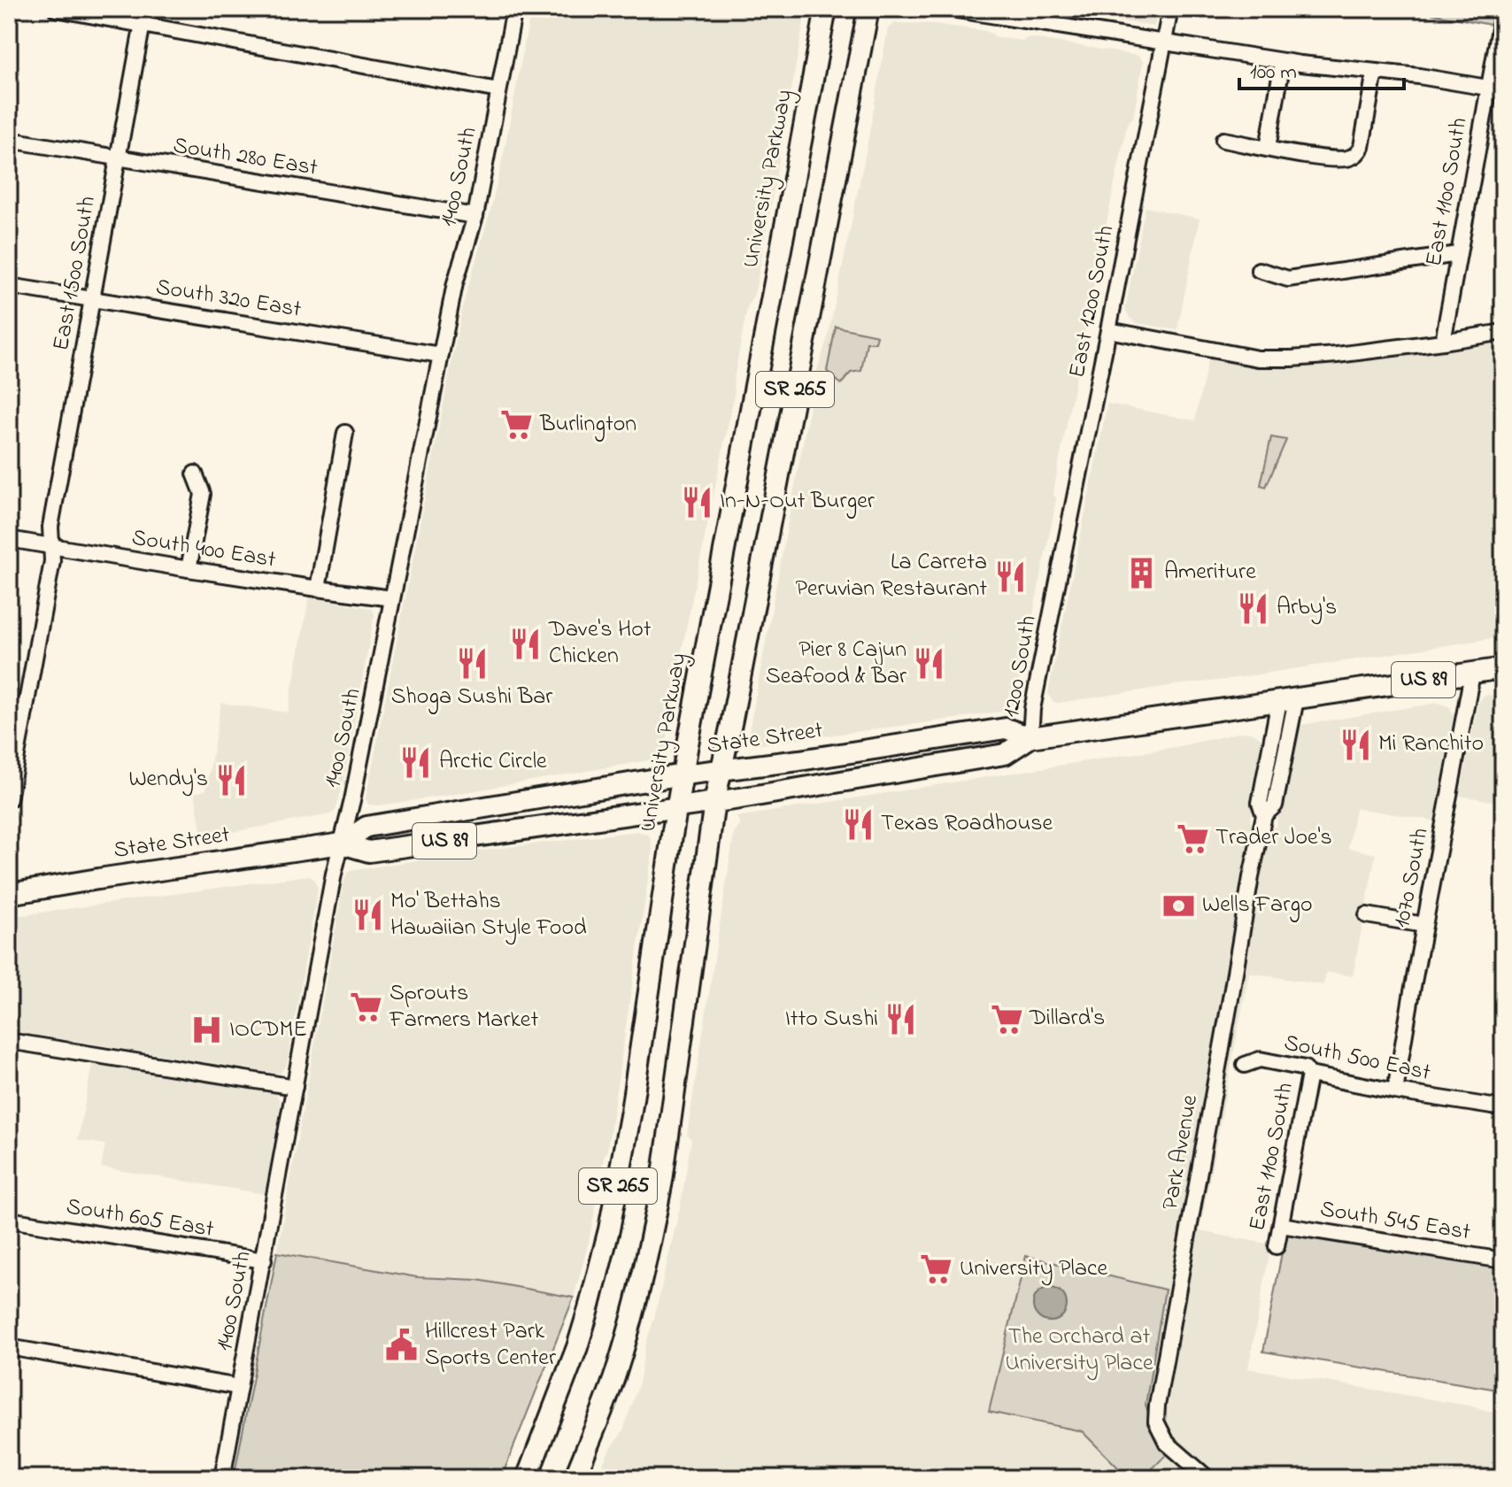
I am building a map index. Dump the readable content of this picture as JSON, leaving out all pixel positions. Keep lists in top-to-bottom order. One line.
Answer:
{"streets":{"main road":["University Parkway","SR 265","US 89","State Street"],"street":["South 280 East","1400 South","East 1100 South","East 1500 South","South 320 East","East 1200 South","South 400 East","1200 South","1070 South","South 500 East","Park Avenue","South 605 East","South 545 East"]},"crossings":[["South 280 East","1400 South"],["South 280 East","East 1500 South"],["1400 South","South 320 East"],["1400 South","South 400 East"],["1400 South","State Street"],["1400 South","South 605 East"],["University Parkway","State Street"],["East 1100 South","South 500 East"],["East 1100 South","South 545 East"],["East 1500 South","South 320 East"],["East 1500 South","South 400 East"],["East 1200 South","1200 South"],["SR 265","State Street"],["1200 South","State Street"],["State Street","1070 South"],["State Street","Park Avenue"],["1070 South","South 500 East"]],"parks":["The Orchard at University Place"],"places":{"supermarket":["Burlington","Trader Joe's","Sprouts Farmers Market","Dillard's","University Place"],"restaurant":["In-N-Out Burger","La Carreta Peruvian Restaurant","Arby's","Dave's Hot Chicken","Shoga Sushi Bar","Pier 8 Cajun Seafood & Bar","Mi Ranchito","Arctic Circle","Wendy's","Texas Roadhouse","Mo' Bettahs Hawaiian Style Food","Itto Sushi"],"building":["Ameriture"],"bank":["Wells Fargo"],"hospital":["IOCDME"],"public building":["Hillcrest Park Sports Center"]},"scale_bar":"100 m"}
